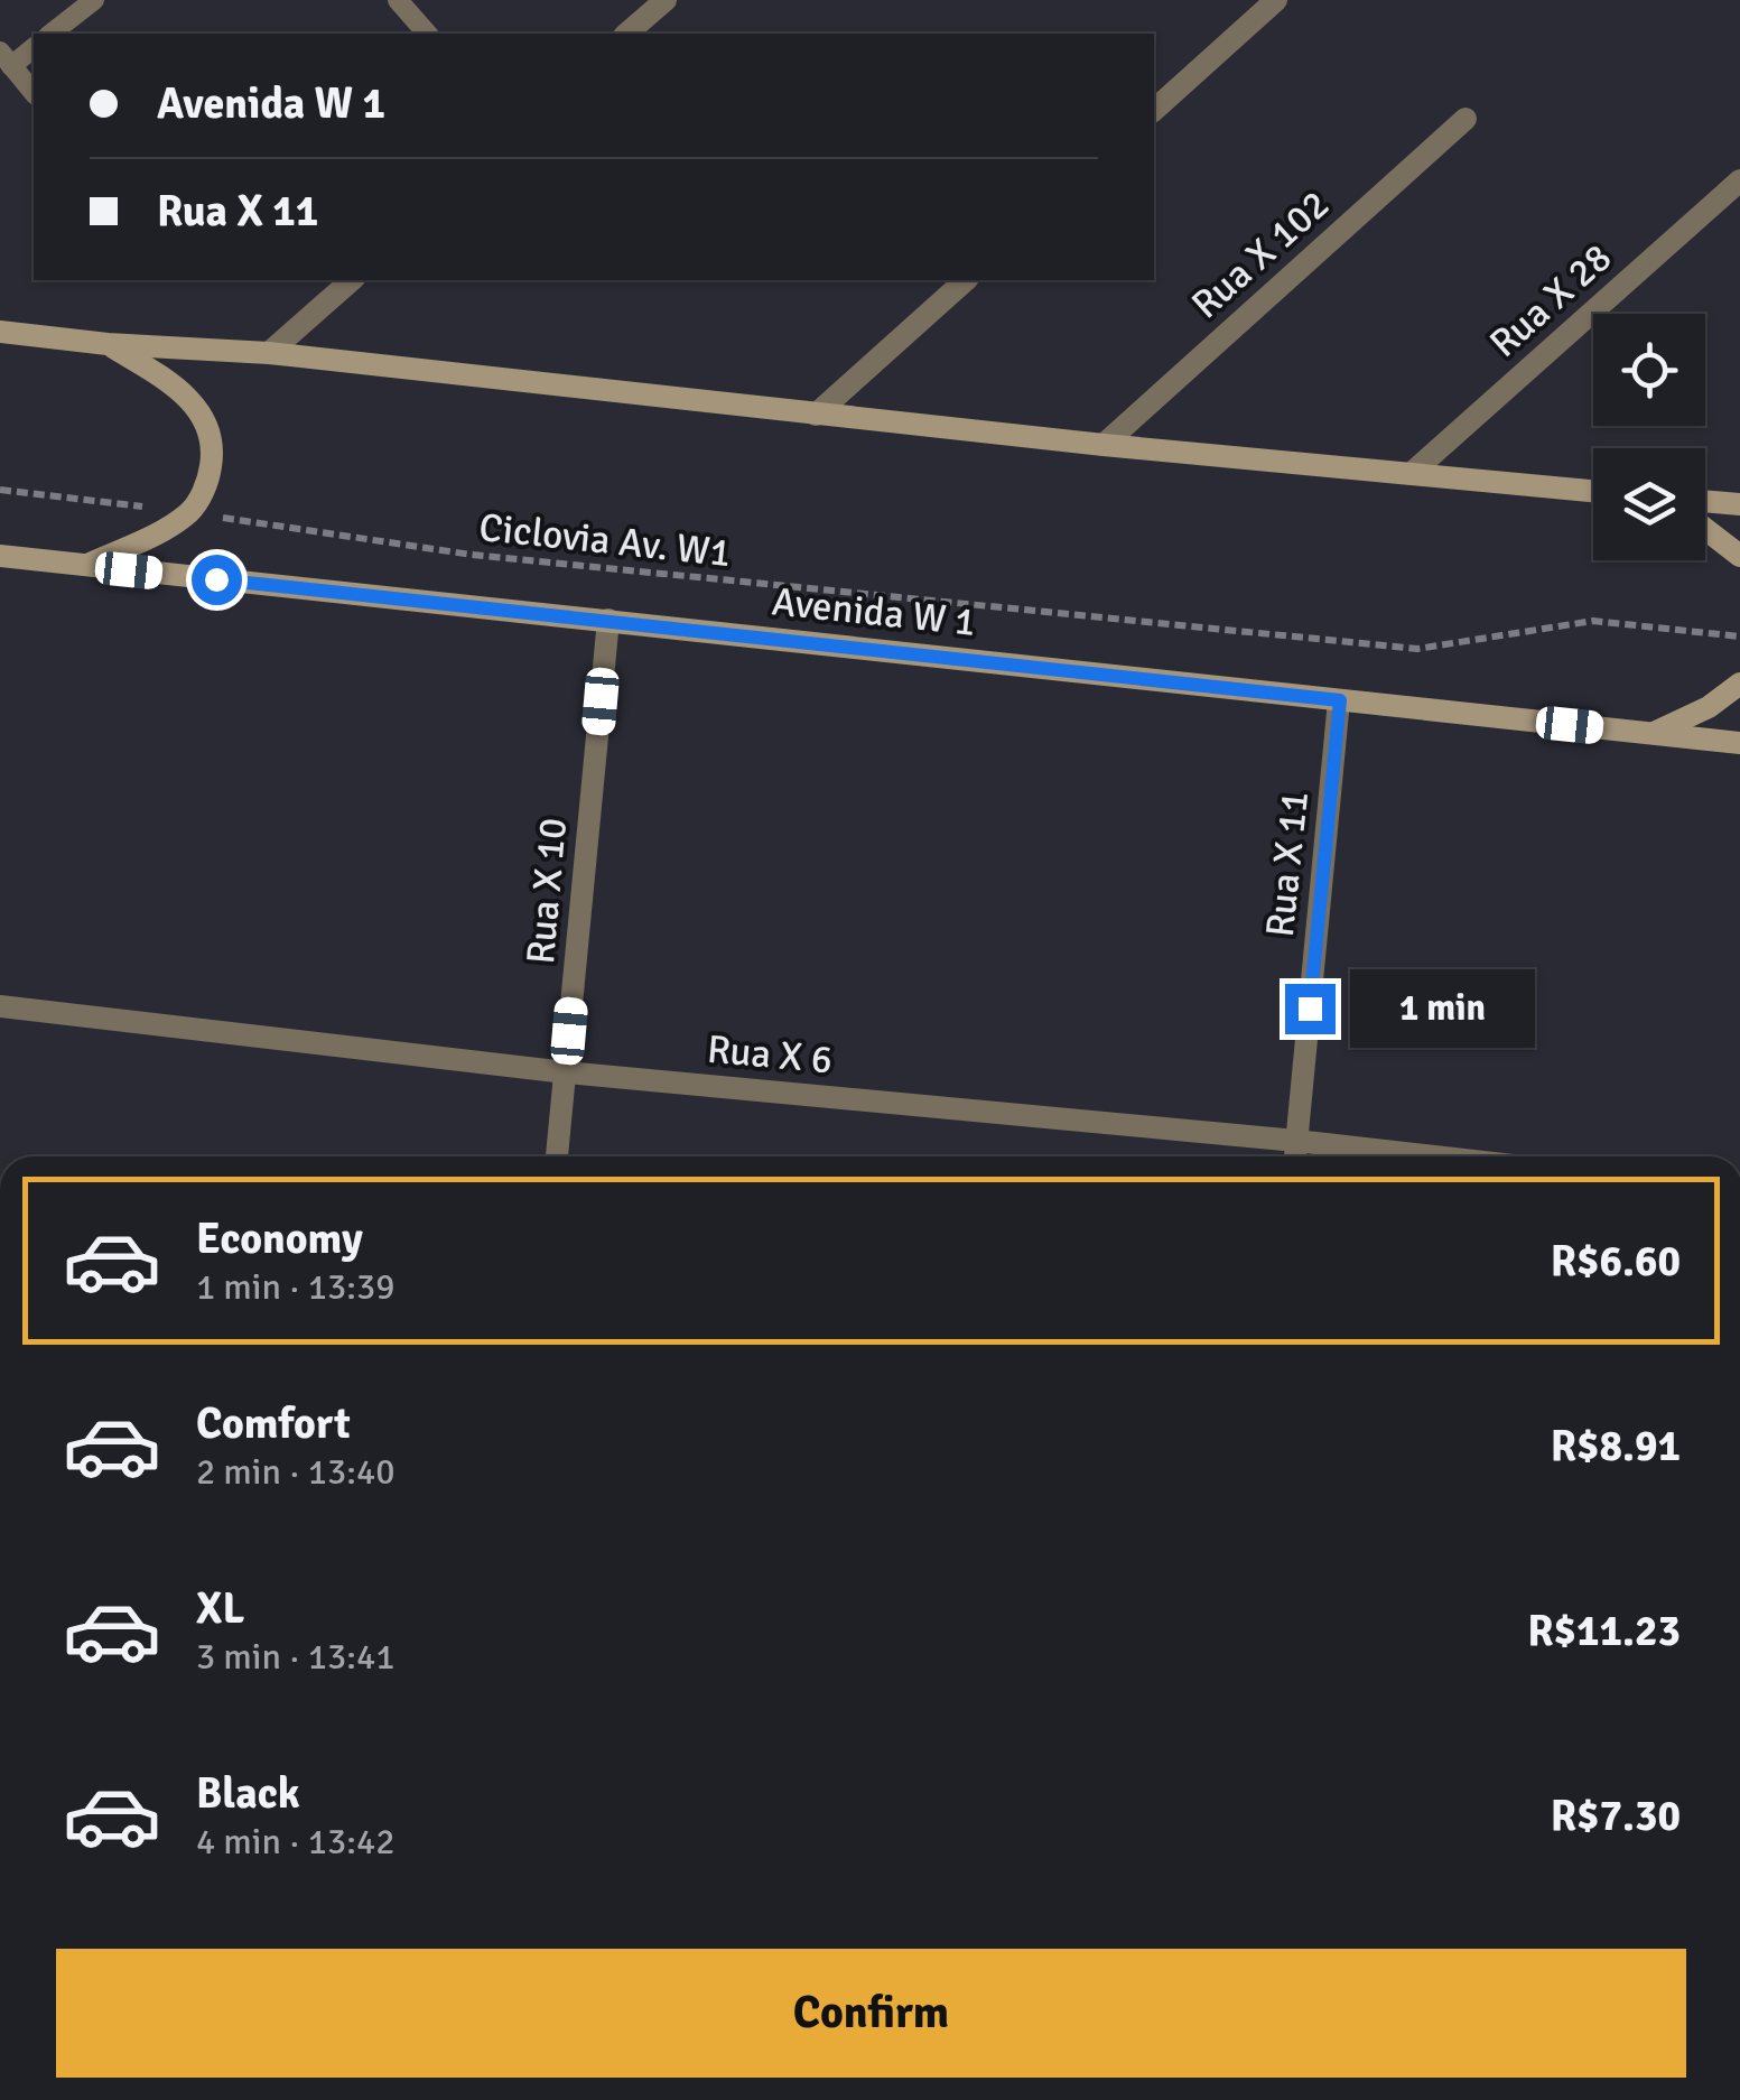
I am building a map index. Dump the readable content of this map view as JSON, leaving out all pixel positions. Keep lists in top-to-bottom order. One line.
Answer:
{"streets":{"main road":["Avenida W 1"],"street":["Rua X 102","Rua X 28","Rua X 11","Rua X 10","Rua X 6"],"path":["Ciclovia Av. W1"]},"crossings":[["Avenida W 1","Rua X 11"],["Avenida W 1","Rua X 10"],["Rua X 11","Rua X 6"],["Rua X 10","Rua X 6"]],"page":{"banner":["Avenida W 1","Rua X 11"],"bubble":"1 min","list":[{"name":"Economy","note":"1 min · 13:39","value":"R$6.60"},{"name":"Comfort","note":"2 min · 13:40","value":"R$8.91"},{"name":"XL","note":"3 min · 13:41","value":"R$11.23"},{"name":"Black","note":"4 min · 13:42","value":"R$7.30"}],"buttons":"Confirm"}}
